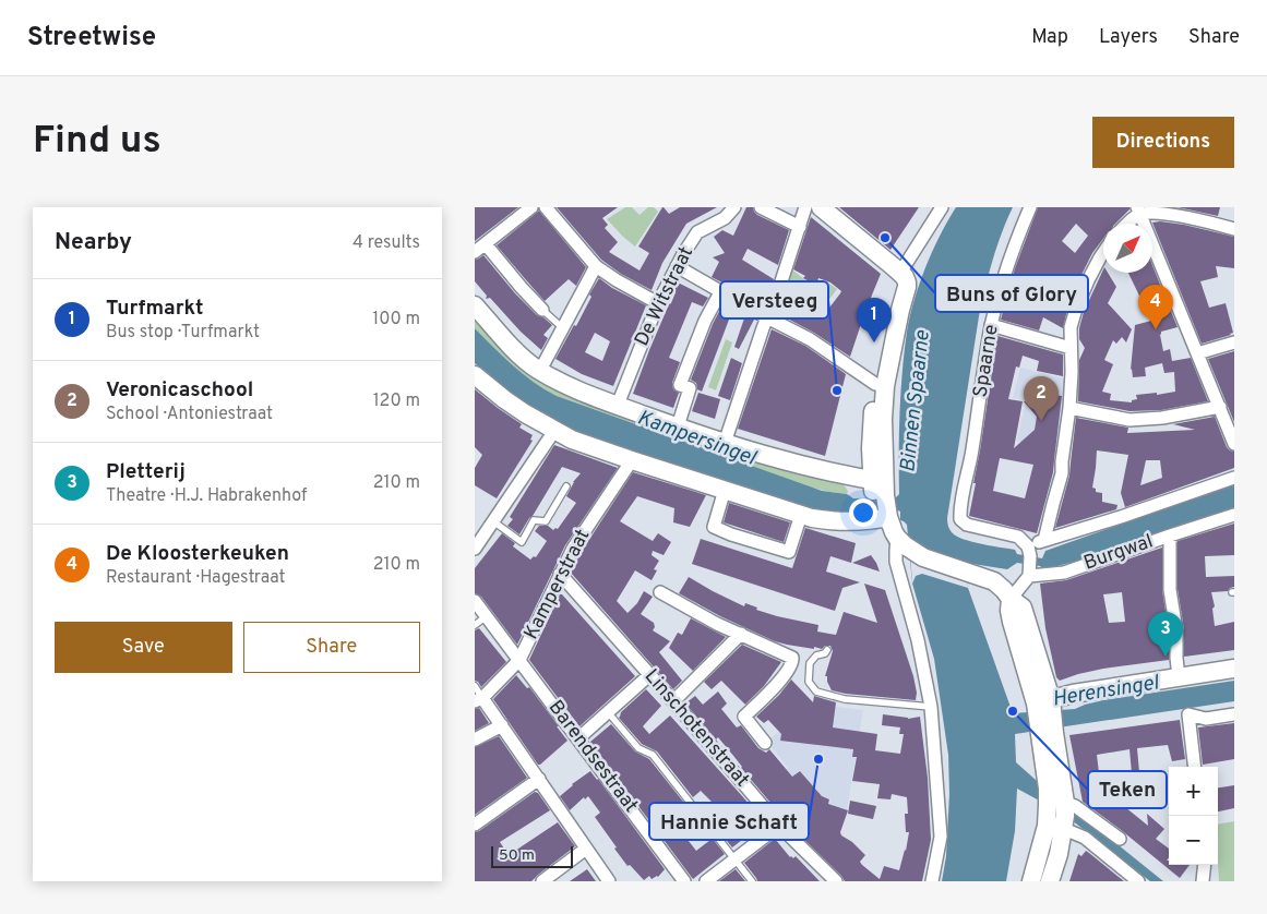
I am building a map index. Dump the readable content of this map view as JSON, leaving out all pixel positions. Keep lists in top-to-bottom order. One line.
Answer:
{"streets":{"street":["De Witstraat","Spaarne","Burgwal","Kamperstraat","Linschotenstraat","Barendsestraat"]},"crossings":[["Spaarne","Burgwal"],["Kamperstraat","Linschotenstraat"],["Kamperstraat","Barendsestraat"]],"water":["Binnen Spaarne","Kampersingel","Herensingel"],"places":["Buns of Glory","Versteeg","Teken","Hannie Schaft"],"scale_bar":"50 m","north":"top right","page":{"header":"Streetwise","nav":["Map","Layers","Share"],"buttons":["Directions",["Save","Share"]],"title":"Find us","heading":["Nearby","4 results"],"list":[{"mark":"1","name":"Turfmarkt","note":"Bus stop · Turfmarkt","value":"100 m"},{"mark":"2","name":"Veronicaschool","note":"School · Antoniestraat","value":"120 m"},{"mark":"3","name":"Pletterij","note":"Theatre · H.J. Habrakenhof","value":"210 m"},{"mark":"4","name":"De Kloosterkeuken","note":"Restaurant · Hagestraat","value":"210 m"}],"pins":["4","1","2","3"],"map_buttons":["+","−"],"scale":"50 m"}}
